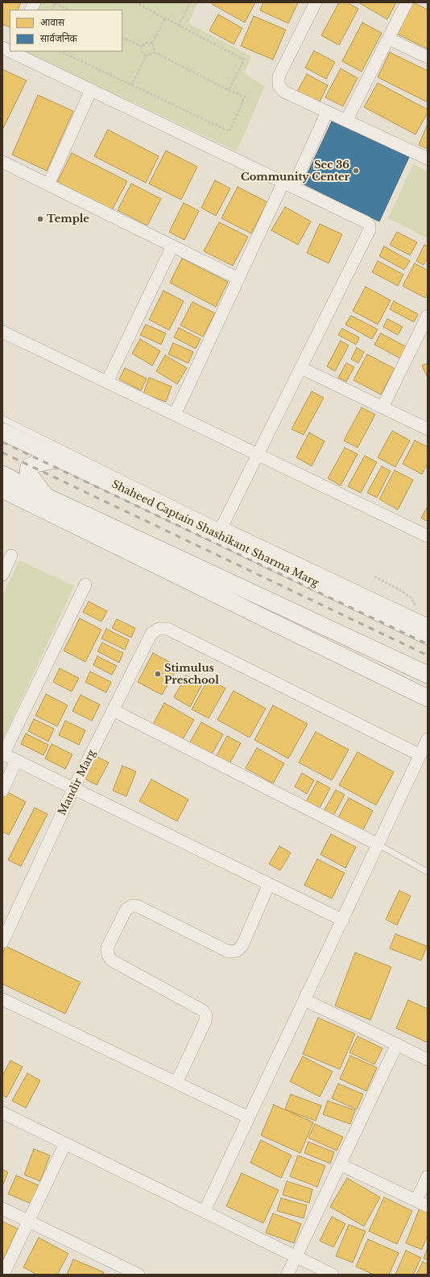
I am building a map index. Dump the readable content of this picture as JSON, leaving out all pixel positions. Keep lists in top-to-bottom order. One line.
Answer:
{"streets":{"main road":["Shaheed Captain Shashikant Sharma Marg"],"street":["Mandir Marg"]},"places":["Sec 36 Community Center","Temple","Stimulus Preschool"],"legend":["आवास","सार्वजनिक"]}
